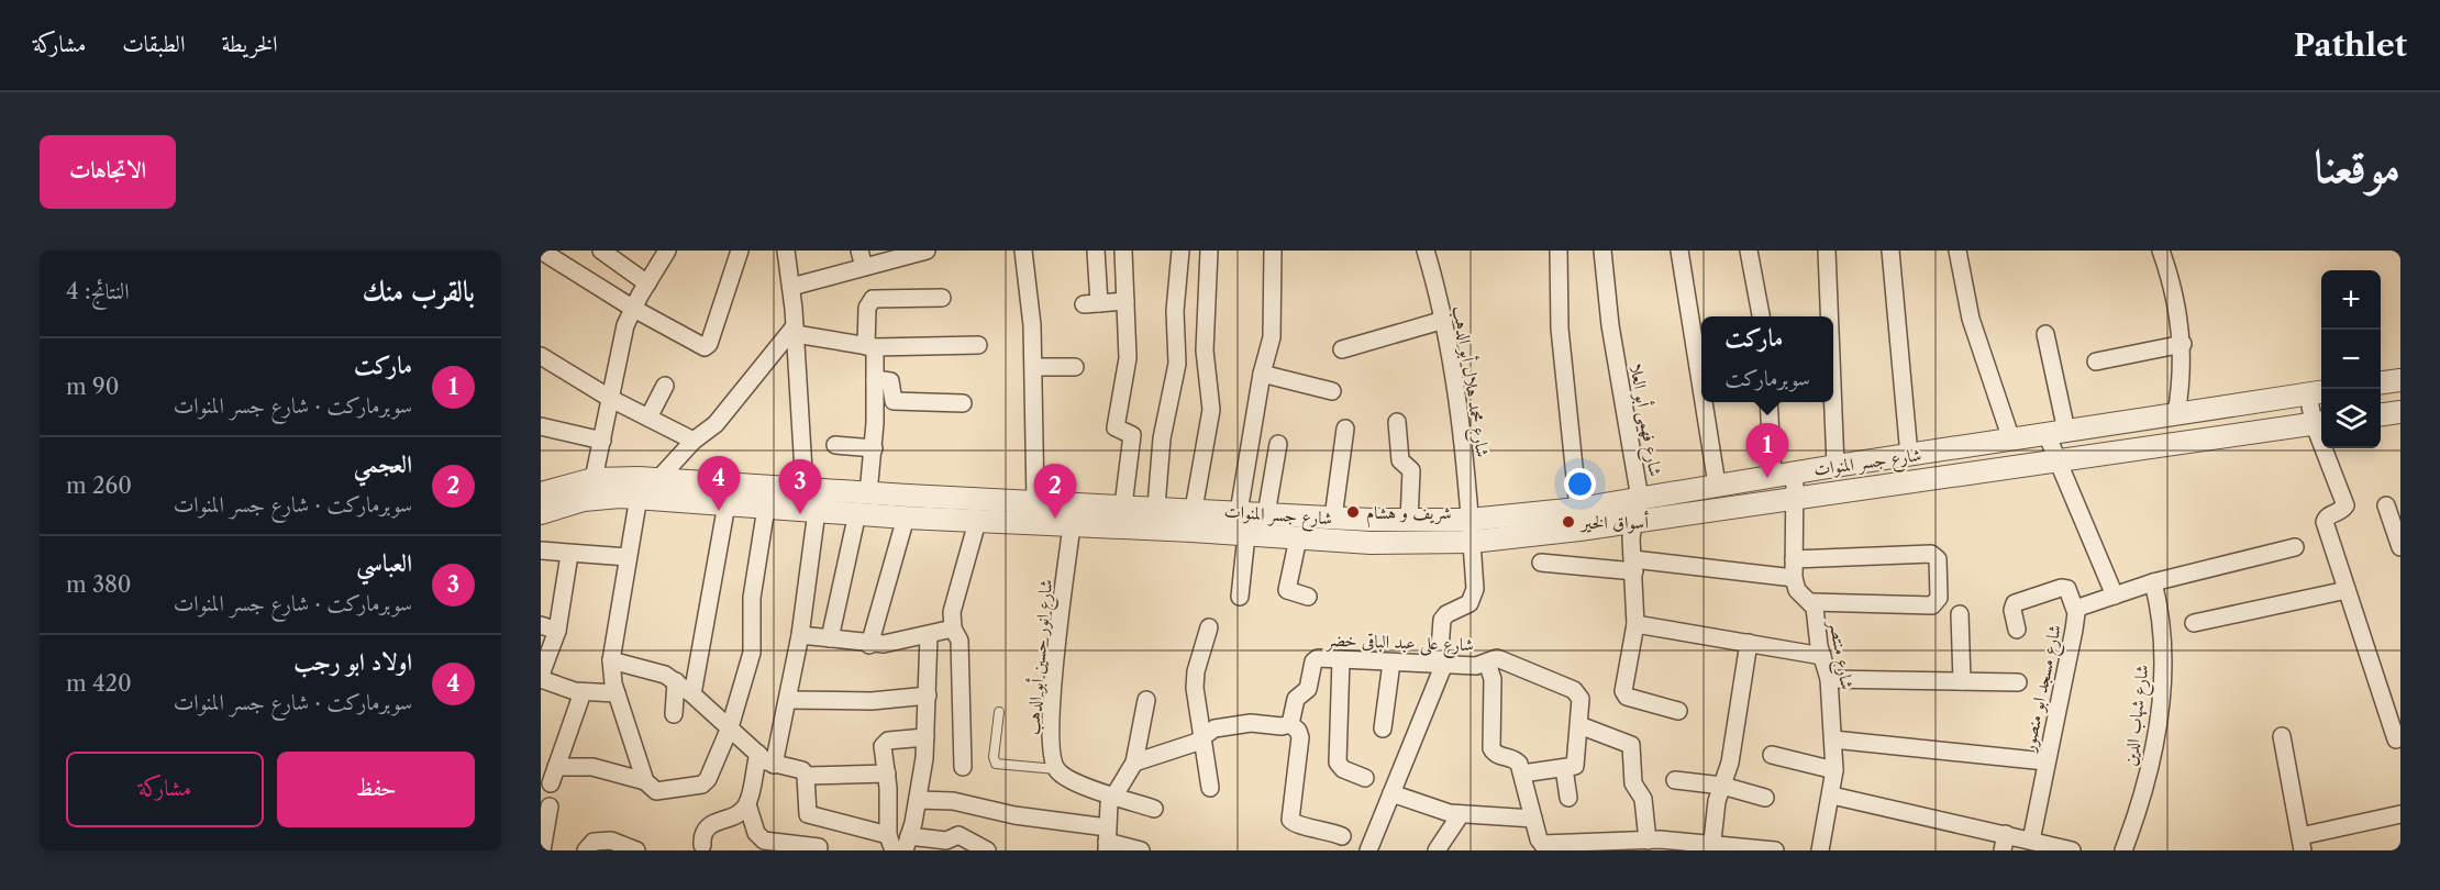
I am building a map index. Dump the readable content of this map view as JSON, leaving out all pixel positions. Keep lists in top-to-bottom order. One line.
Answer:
{"streets":{"street":["شارع محمد هلال أبو الدهب","شارع فهمى أبو العلا","شارع جسر المنوات","شارع على عبد الباقى خضر","شارع منتصر","شارع انور حسين أبو الدهب","شارع مسجد ابو منصور","شارع شهاب الدين"]},"crossings":[["شارع محمد هلال أبو الدهب","شارع جسر المنوات"],["شارع محمد هلال أبو الدهب","شارع على عبد الباقى خضر"],["شارع فهمى أبو العلا","شارع جسر المنوات"],["شارع جسر المنوات","شارع انور حسين أبو الدهب"]],"places":["شريف و هشام","أسواق الخير"],"page":{"header":"Pathlet","nav":["الخريطة","الطبقات","مشاركة"],"title":"موقعنا","buttons":["الاتجاهات",["حفظ","مشاركة"]],"heading":["بالقرب منك","النتائج: 4"],"map_buttons":["+","−"],"popup":["ماركت","سوبرماركت"],"list":[{"mark":"1","name":"ماركت","note":"سوبرماركت · شارع جسر المنوات","value":"90 m"},{"mark":"2","name":"العجمي","note":"سوبرماركت · شارع جسر المنوات","value":"260 m"},{"mark":"3","name":"العباسي","note":"سوبرماركت · شارع جسر المنوات","value":"380 m"},{"mark":"4","name":"اولاد ابو رجب","note":"سوبرماركت · شارع جسر المنوات","value":"420 m"}],"pins":["1","4","3","2"]}}
